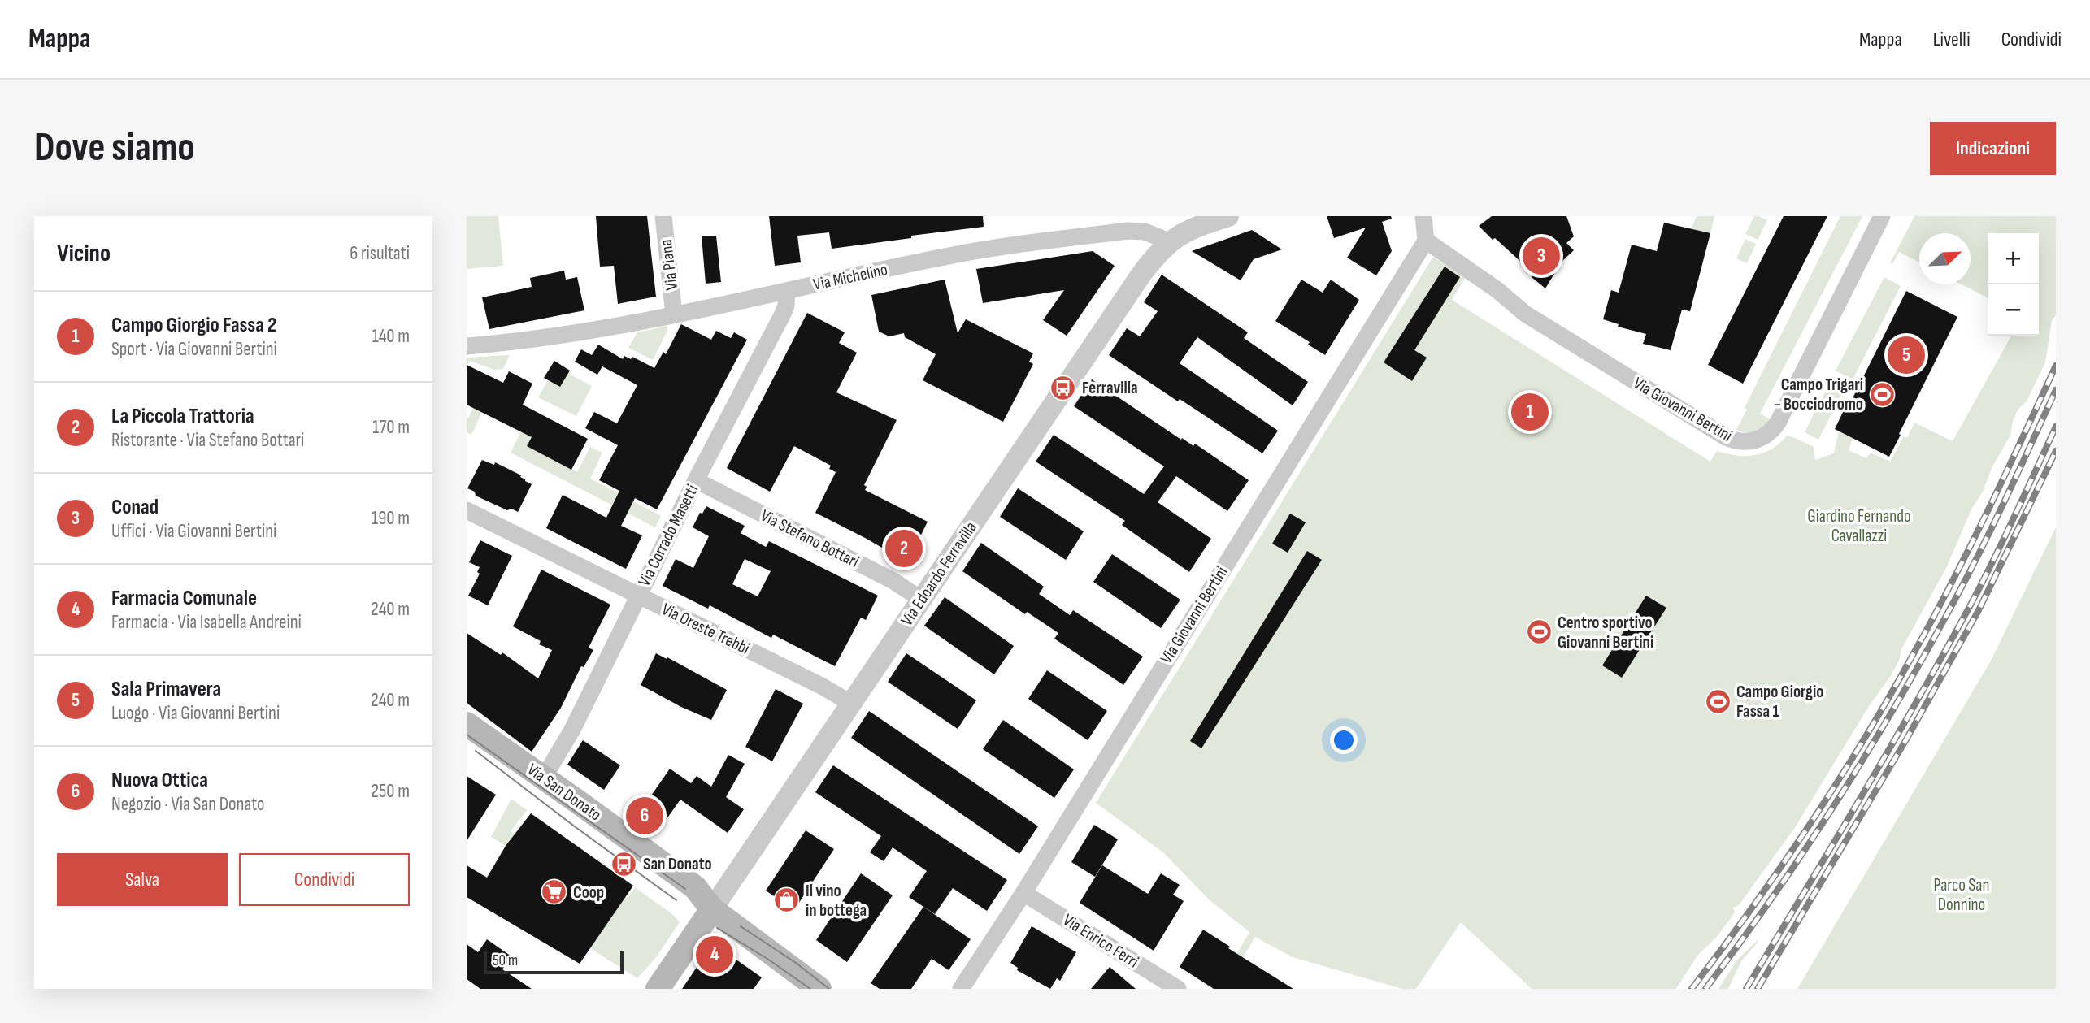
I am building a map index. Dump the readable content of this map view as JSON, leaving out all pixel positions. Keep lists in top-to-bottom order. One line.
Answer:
{"streets":{"main road":["Via San Donato"],"street":["Via Piana","Via Michelino","Via Giovanni Bertini","Via Corrado Masetti","Via Stefano Bottari","Via Edoardo Ferravilla","Via Oreste Trebbi","Via Enrico Ferri"]},"crossings":[["Via Piana","Via Michelino"],["Via Michelino","Via Corrado Masetti"],["Via Michelino","Via Edoardo Ferravilla"],["Via Giovanni Bertini","Via Enrico Ferri"],["Via Corrado Masetti","Via Stefano Bottari"],["Via Corrado Masetti","Via Oreste Trebbi"],["Via Corrado Masetti","Via San Donato"],["Via Stefano Bottari","Via Edoardo Ferravilla"],["Via Edoardo Ferravilla","Via Oreste Trebbi"],["Via Edoardo Ferravilla","Via San Donato"]],"parks":["Giardino Fernando Cavallazzi","Parco San Donnino"],"places":{"bus stop":["Ferravilla","San Donato"],"sports":["Campo Trigari - Bocciodromo","Centro sportivo Giovanni Bertini","Campo Giorgio Fassa 1"],"supermarket":["Coop"],"shop":["Il vino in bottega"]},"scale_bar":"50 m","north":"top right","page":{"header":"Mappa","nav":["Mappa","Livelli","Condividi"],"buttons":["Indicazioni",["Salva","Condividi"]],"title":"Dove siamo","heading":["Vicino","6 risultati"],"map_buttons":["+","−"],"pins":["3","5","1","2","6","4"],"list":[{"mark":"1","name":"Campo Giorgio Fassa 2","note":"Sport · Via Giovanni Bertini","value":"140 m"},{"mark":"2","name":"La Piccola Trattoria","note":"Ristorante · Via Stefano Bottari","value":"170 m"},{"mark":"3","name":"Conad","note":"Uffici · Via Giovanni Bertini","value":"190 m"},{"mark":"4","name":"Farmacia Comunale","note":"Farmacia · Via Isabella Andreini","value":"240 m"},{"mark":"5","name":"Sala Primavera","note":"Luogo · Via Giovanni Bertini","value":"240 m"},{"mark":"6","name":"Nuova Ottica","note":"Negozio · Via San Donato","value":"250 m"}],"scale":"50 m"}}
